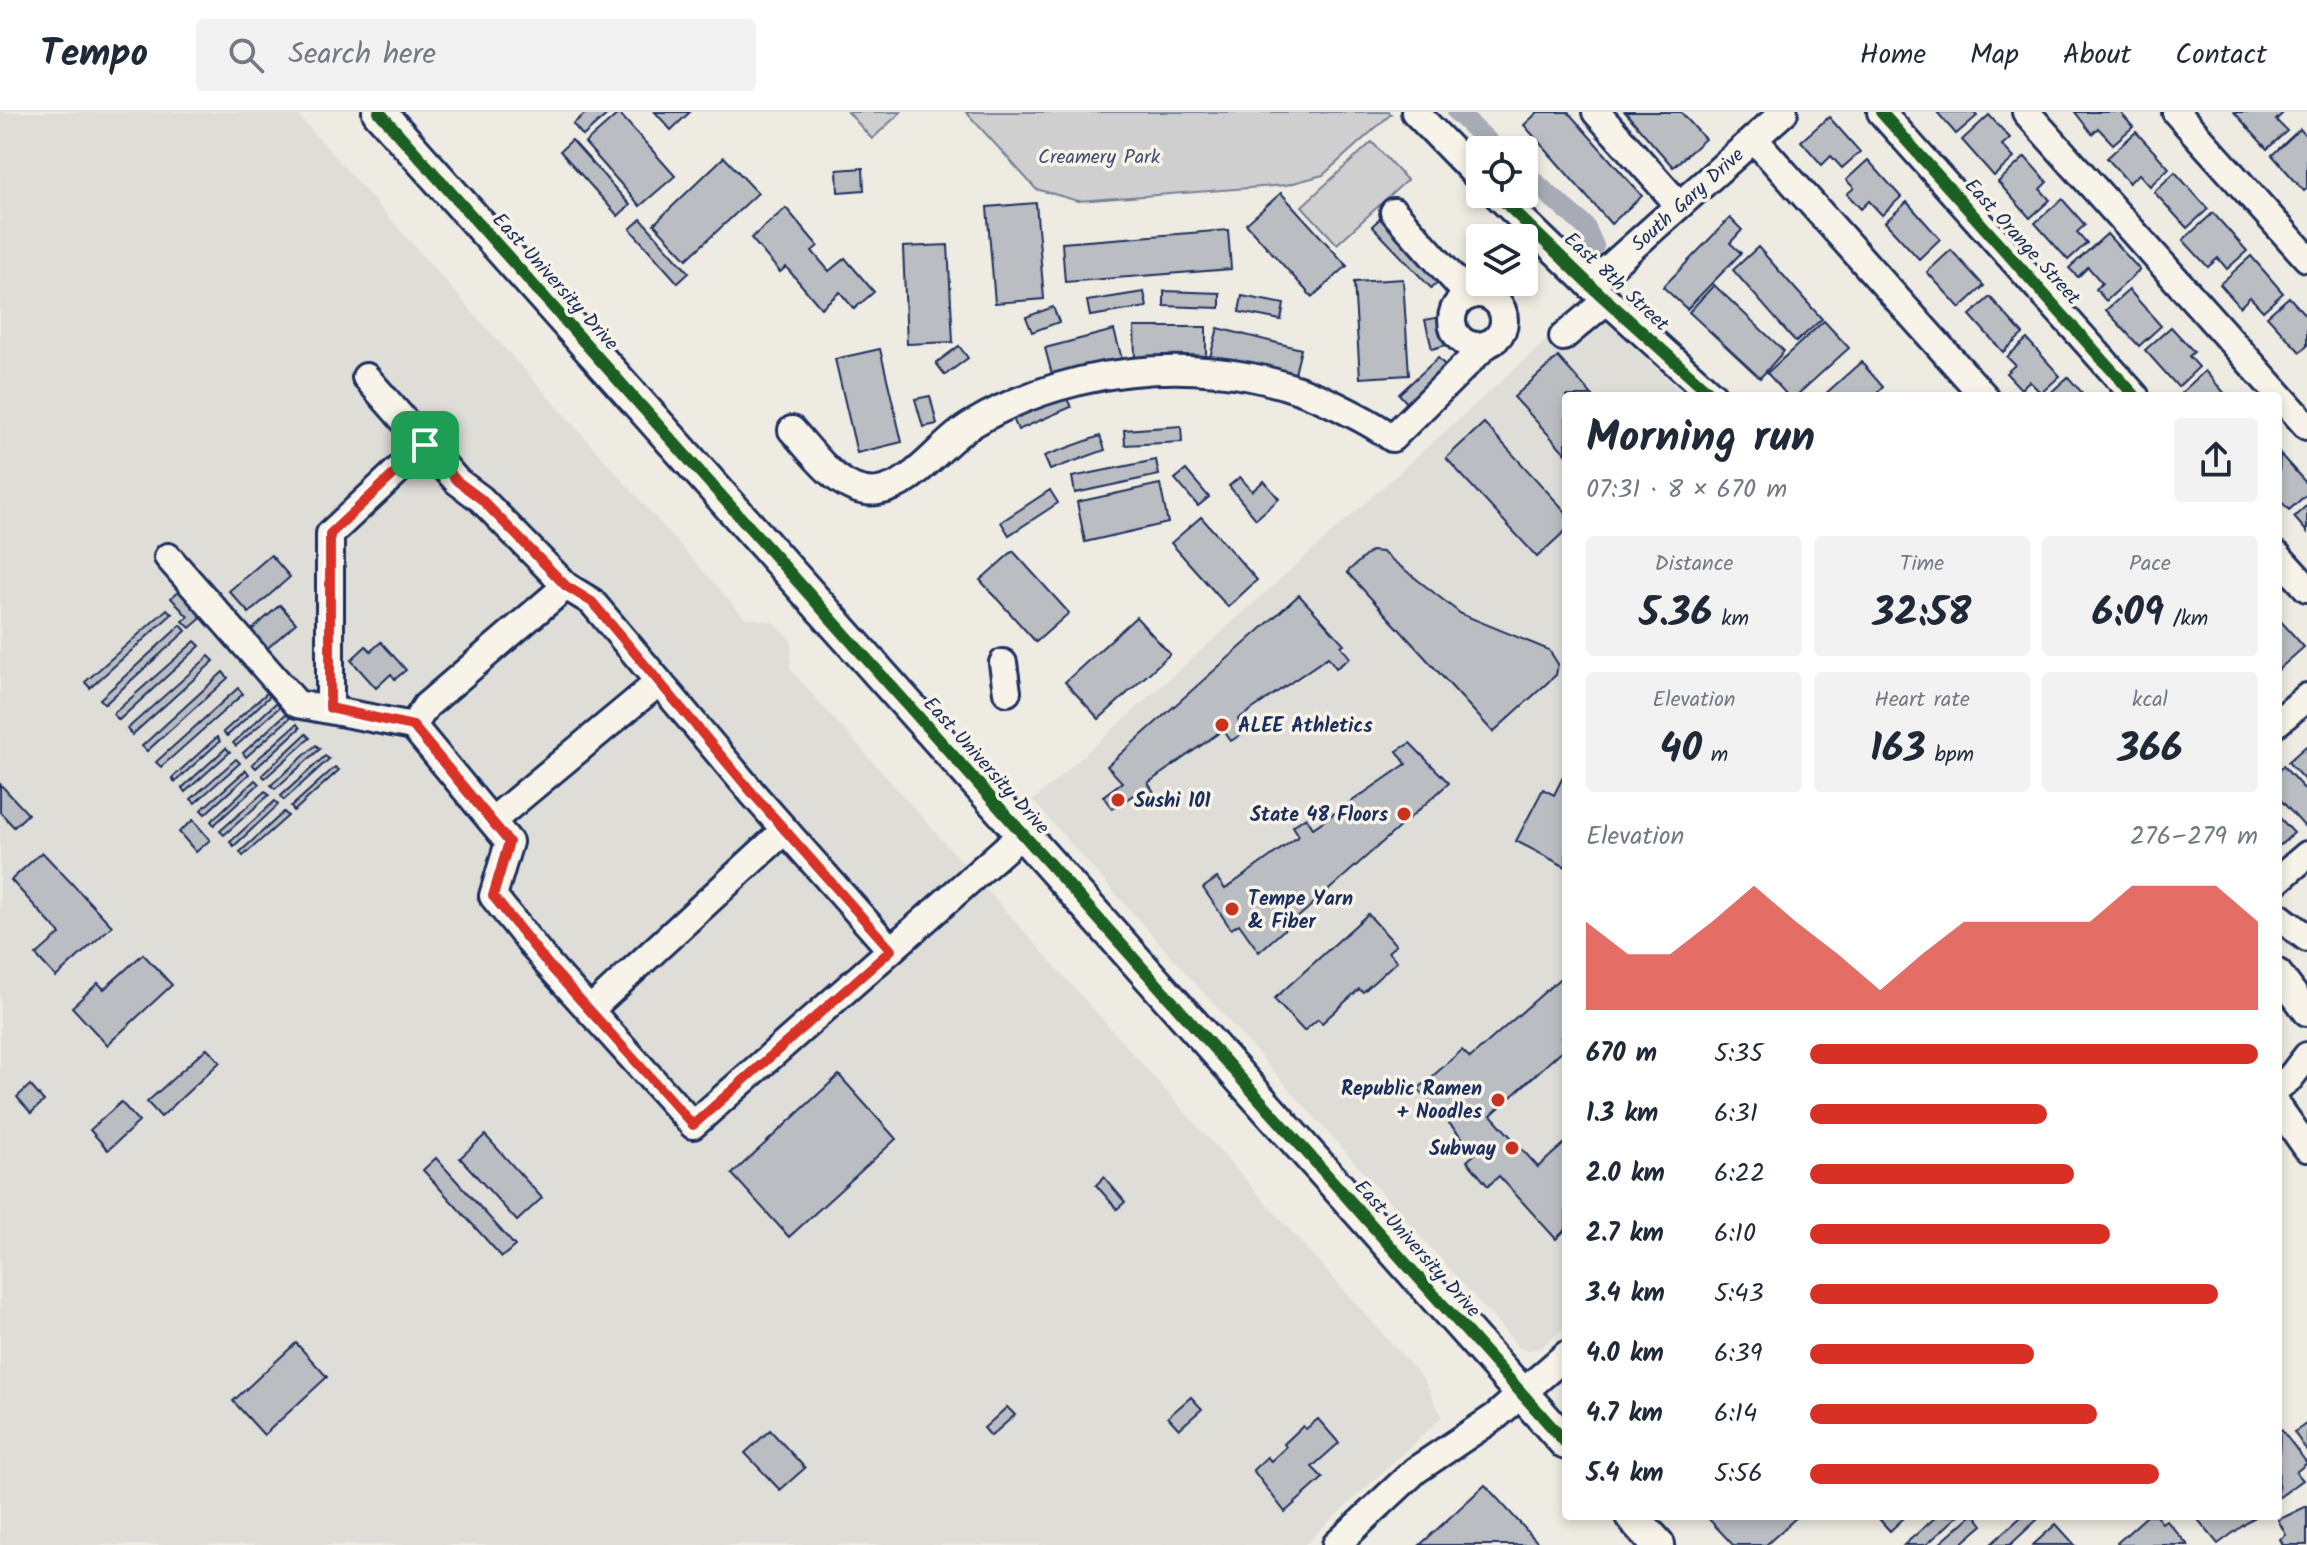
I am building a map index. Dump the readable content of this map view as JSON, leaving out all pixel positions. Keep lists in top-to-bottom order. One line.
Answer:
{"streets":{"main road":["East University Drive"],"street":["South Gary Drive","East Orange Street","East 8th Street"]},"crossings":[["South Gary Drive","East 8th Street"]],"parks":["Creamery Park"],"places":["ALEE Athletics","Sushi 101","State 48 Floors","Tempe Yarn & Fiber","Republic Ramen + Noodles","Subway"],"page":{"header":"Tempo","search":"Search here","nav":["Home","Map","About","Contact"],"heading":["Morning run","07:31 · 8 × 670 m"],"stats":[["Distance","5.36 km"],["Time","32:58"],["Pace","6:09 /km"],["Elevation","40 m"],["Heart rate","163 bpm"],["kcal","366"]],"chart":["Elevation","276–279 m"],"list":[{"name":"670 m","note":"5:35"},{"name":"1.3 km","note":"6:31"},{"name":"2.0 km","note":"6:22"},{"name":"2.7 km","note":"6:10"},{"name":"3.4 km","note":"5:43"},{"name":"4.0 km","note":"6:39"},{"name":"4.7 km","note":"6:14"},{"name":"5.4 km","note":"5:56"}]}}
